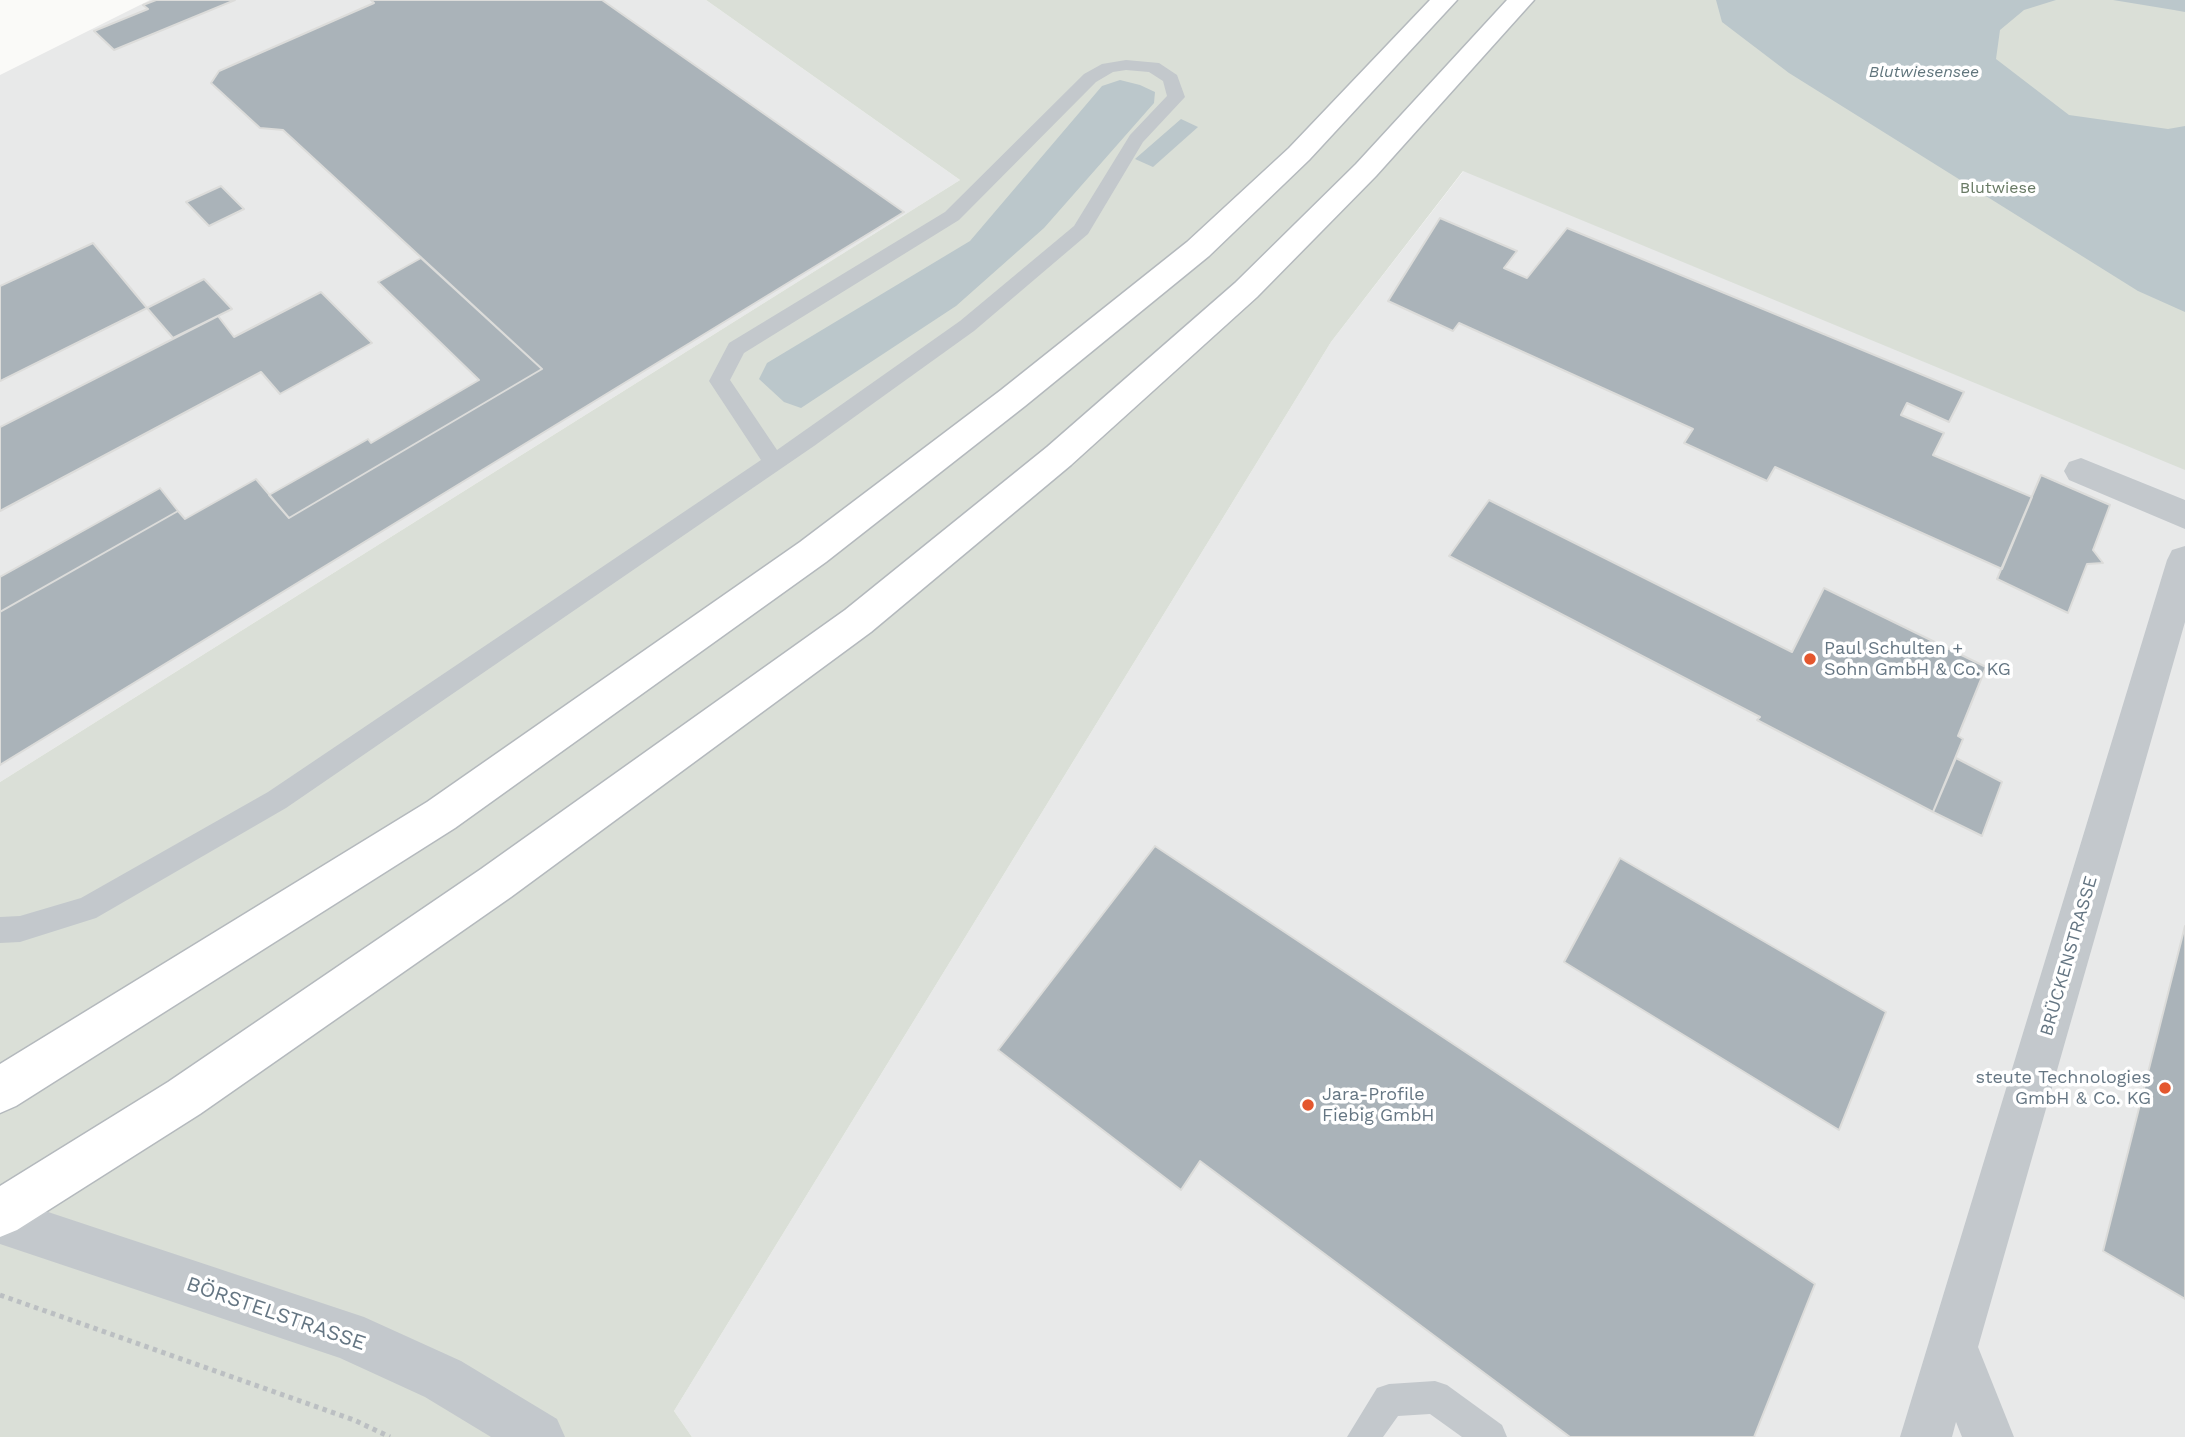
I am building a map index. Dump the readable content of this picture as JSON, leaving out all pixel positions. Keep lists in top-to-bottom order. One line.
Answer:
{"streets":{"street":["BRÜCKENSTRASSE","BÖRSTELSTRASSE"]},"water":["Blutwiesensee"],"parks":["Blutwiese"],"places":["Paul Schulten + Sohn GmbH & Co. KG","steute Technologies GmbH & Co. KG","Jara-Profile Fiebig GmbH"]}
